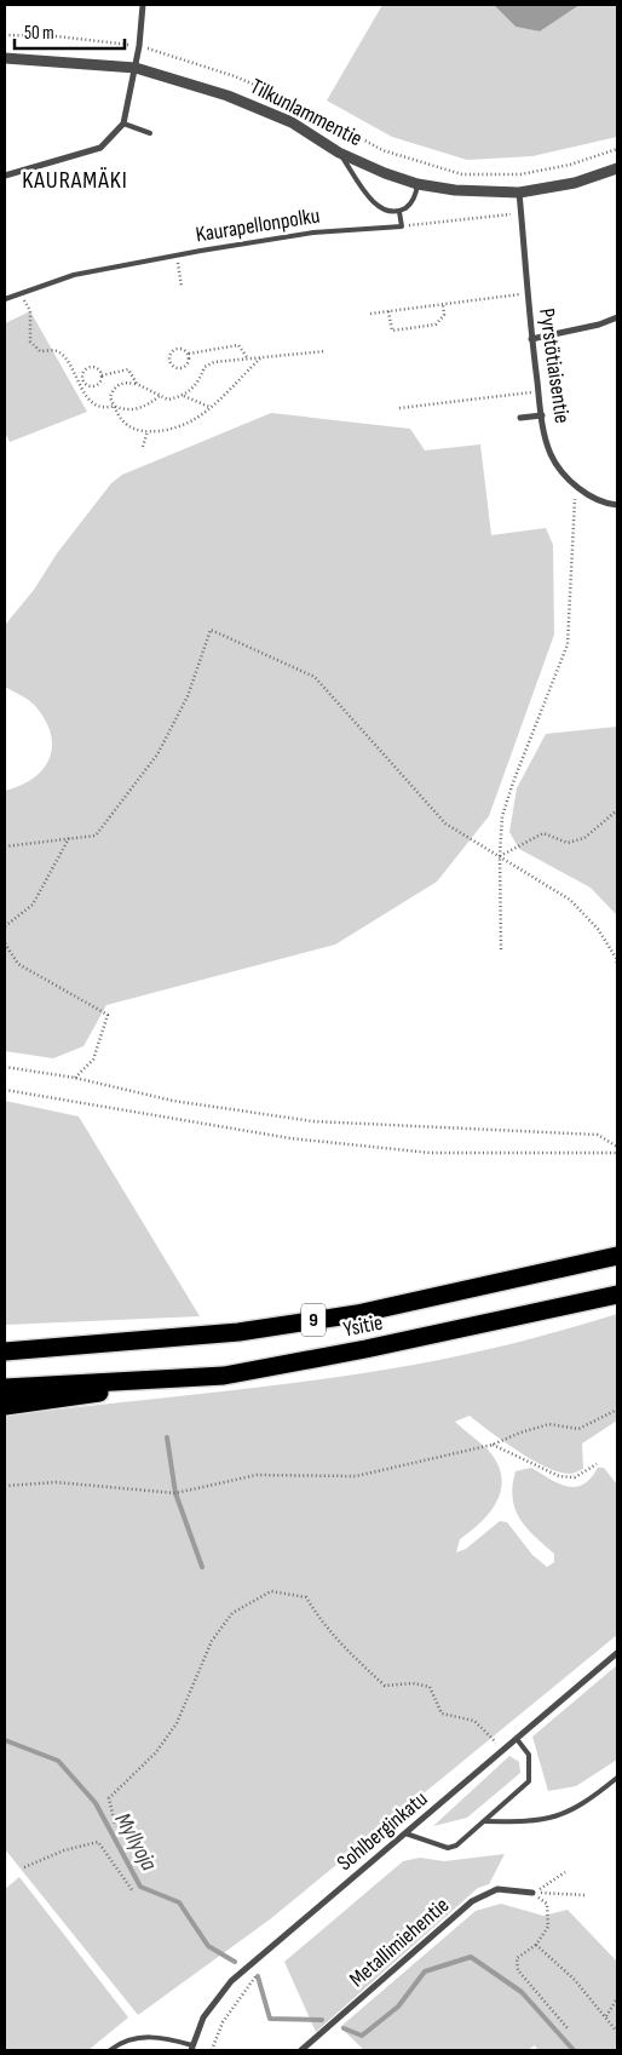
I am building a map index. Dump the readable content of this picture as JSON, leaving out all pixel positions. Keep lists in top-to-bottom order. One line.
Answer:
{"streets":{"highway":["9","Ysitie"],"street":["Tilkunlammentie","Pyrstötiaisentie","Sohlberginkatu","Metallimiehentie"],"lane":["Kaurapellonpolku"]},"crossings":[["Tilkunlammentie","Pyrstötiaisentie"]],"districts":["KAURAMÄKI"],"water":["Myllyoja"],"scale_bar":"50 m"}
